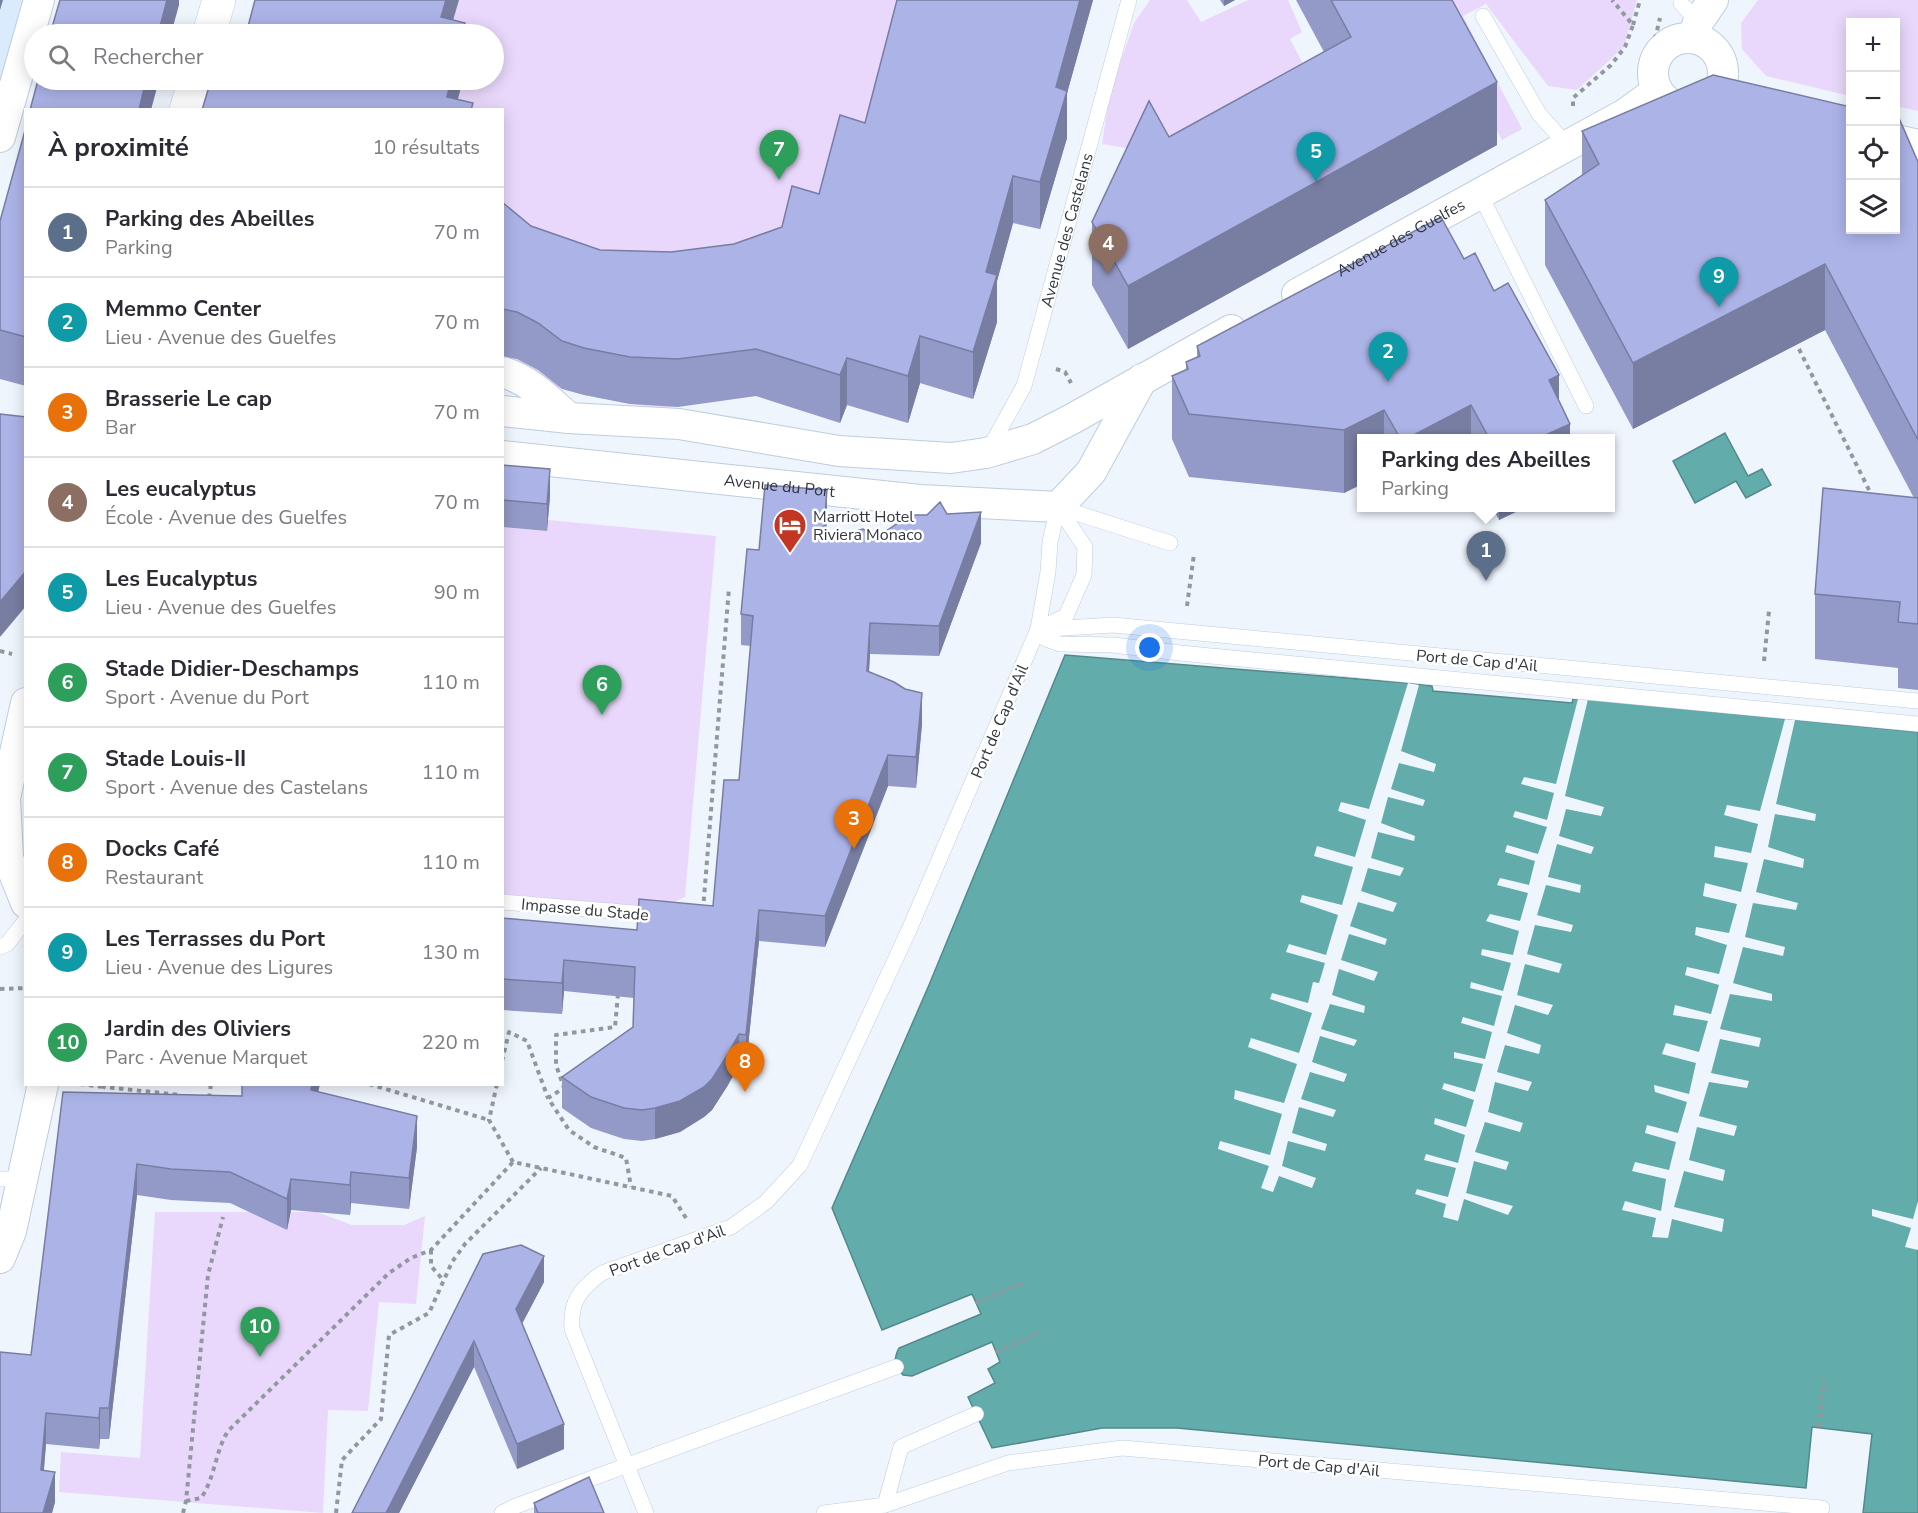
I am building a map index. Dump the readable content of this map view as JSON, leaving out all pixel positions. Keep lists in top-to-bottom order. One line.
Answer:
{"streets":{"street":["Avenue des Guelfes","Avenue du Port"],"lane":["Avenue des Castelans","Port de Cap d'Ail","Impasse du Stade"]},"places":{"hotel":["Marriott Hotel Riviera Monaco"]},"page":{"map_buttons":["+","−"],"search":"Rechercher","heading":["À proximité","10 résultats"],"pins":["7","5","4","9","2","1","6","3","8","10"],"list":[{"mark":"1","name":"Parking des Abeilles","note":"Parking","value":"70 m"},{"mark":"2","name":"Memmo Center","note":"Lieu · Avenue des Guelfes","value":"70 m"},{"mark":"3","name":"Brasserie Le cap","note":"Bar","value":"70 m"},{"mark":"4","name":"Les eucalyptus","note":"École · Avenue des Guelfes","value":"70 m"},{"mark":"5","name":"Les Eucalyptus","note":"Lieu · Avenue des Guelfes","value":"90 m"},{"mark":"6","name":"Stade Didier-Deschamps","note":"Sport · Avenue du Port","value":"110 m"},{"mark":"7","name":"Stade Louis-II","note":"Sport · Avenue des Castelans","value":"110 m"},{"mark":"8","name":"Docks Café","note":"Restaurant","value":"110 m"},{"mark":"9","name":"Les Terrasses du Port","note":"Lieu · Avenue des Ligures","value":"130 m"},{"mark":"10","name":"Jardin des Oliviers","note":"Parc · Avenue Marquet","value":"220 m"}],"popup":["Parking des Abeilles","Parking"]}}
